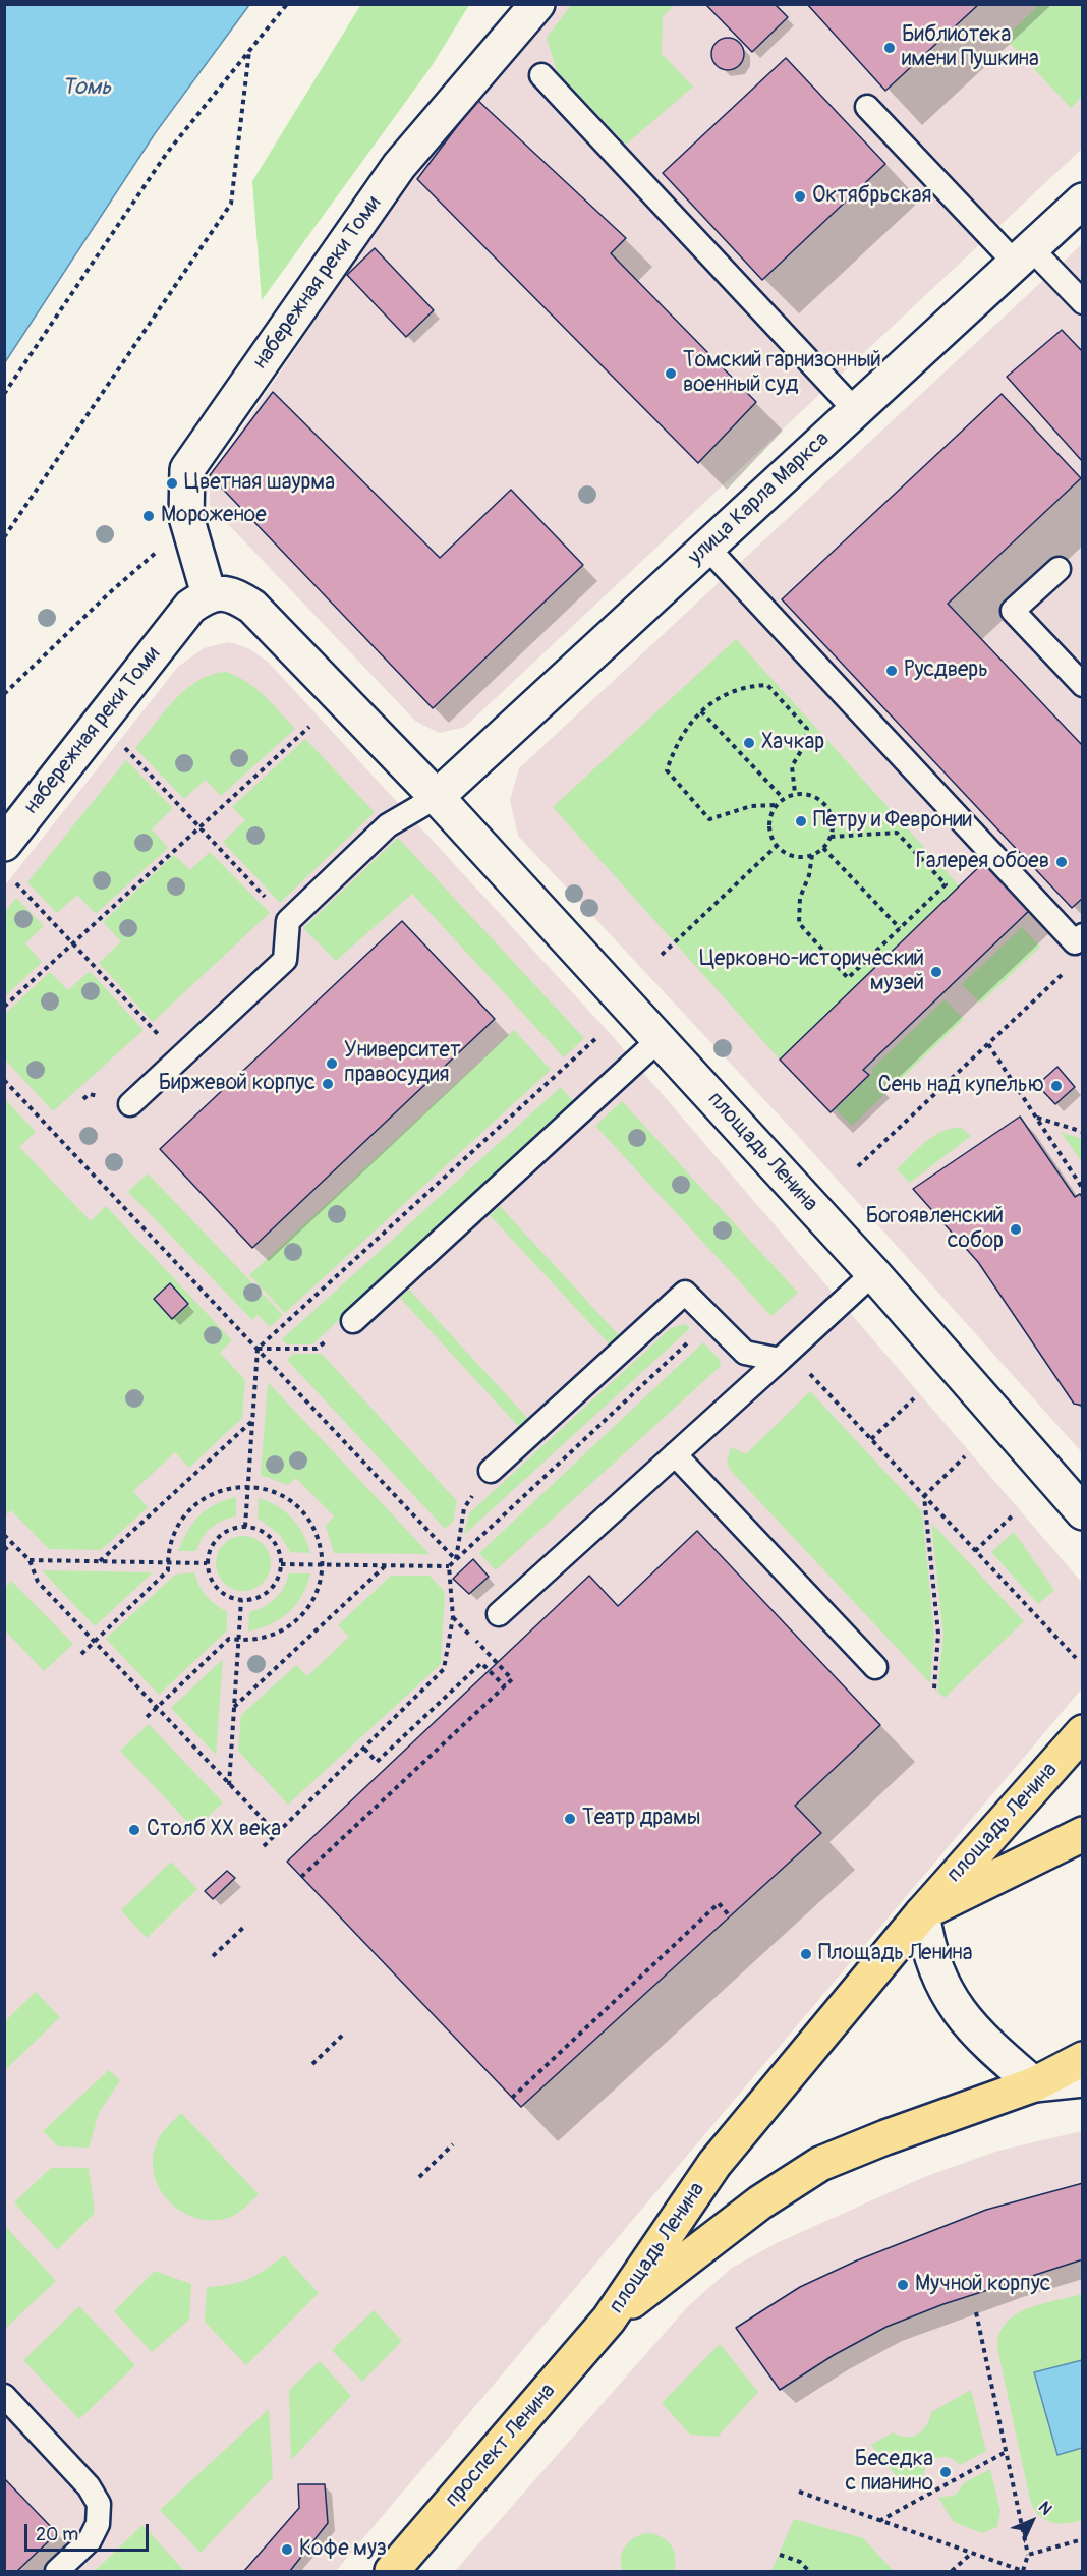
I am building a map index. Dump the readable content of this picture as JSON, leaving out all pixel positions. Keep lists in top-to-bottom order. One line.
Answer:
{"streets":{"main road":["площадь Ленина","проспект Ленина"],"street":["набережная реки Томи","улица Карла Маркса"]},"crossings":[["улица Карла Маркса","площадь Ленина"],["площадь Ленина","проспект Ленина"]],"water":["Томь"],"places":["Библиотека имени Пушкина","Октябрьская","Томский гарнизонный военный суд","Цветная шаурма","Мороженое","Русдверь","Хачкар","Петру и Февронии","Галерея обоев","Церковно-исторический музей","Университет правосудия","Биржевой корпус","Сень над купелью","Богоявленский собор","Театр драмы","Столб XX века","Площадь Ленина","Мучной корпус","Беседка с пианино","Кофе муз"],"scale_bar":"20 m","north":"top right"}
